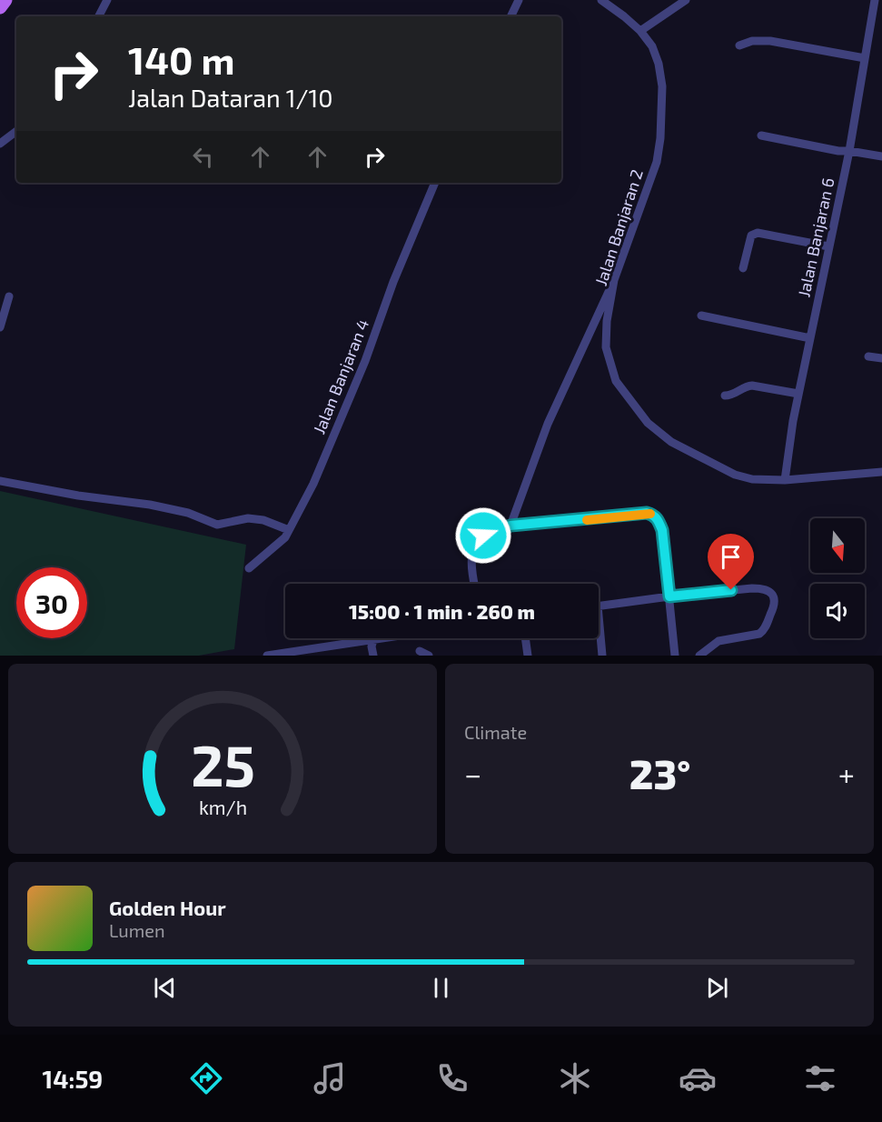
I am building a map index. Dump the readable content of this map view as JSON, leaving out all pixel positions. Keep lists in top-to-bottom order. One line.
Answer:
{"streets":{"street":["Jalan Banjaran 2","Jalan Banjaran 6","Jalan Banjaran 4"]},"crossings":[["Jalan Banjaran 2","Jalan Banjaran 6"]],"north":"bottom","page":{"turn":["140 m","Jalan Dataran 1/10"],"limit":"30","trip":"15:00 · 1 min · 260 m","tile":"Climate","heat":["−","23°","+"],"song":["Golden Hour","Lumen"],"tabs":"14:59","gauge":["25","km/h"]}}
